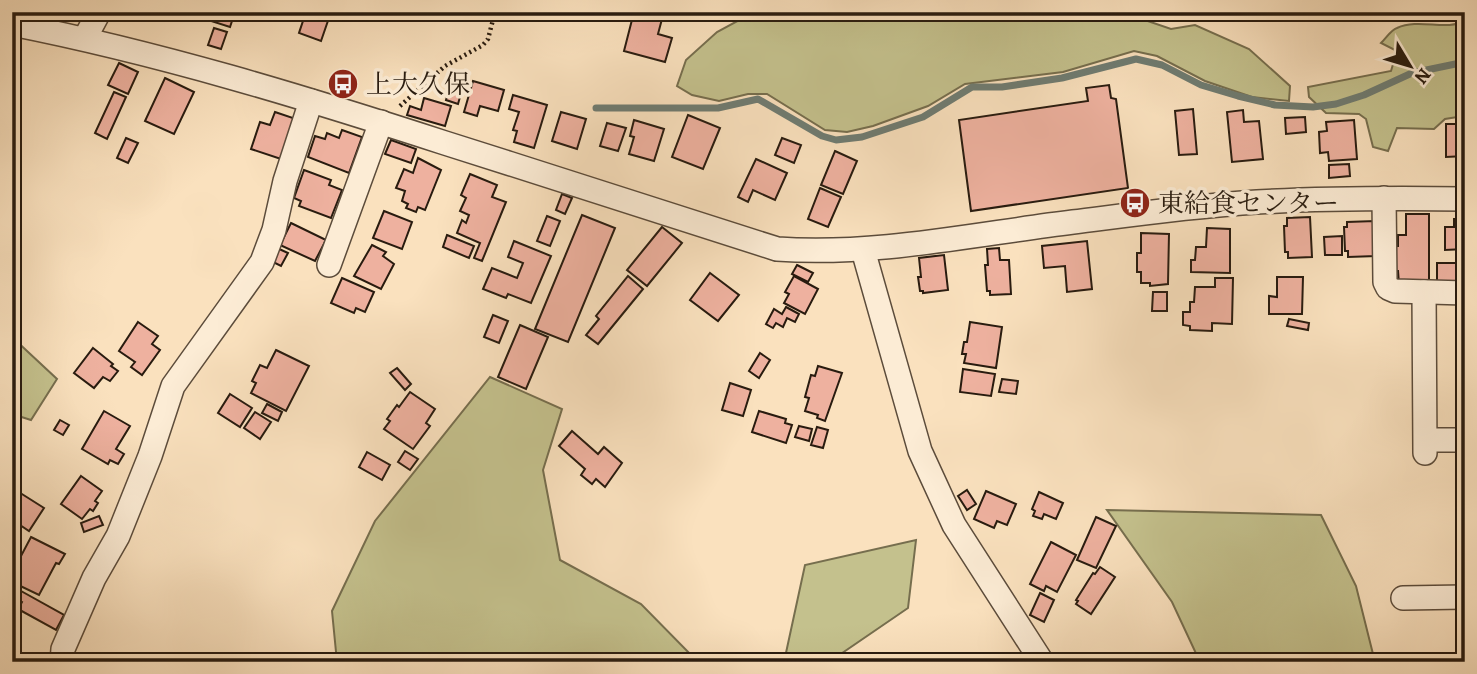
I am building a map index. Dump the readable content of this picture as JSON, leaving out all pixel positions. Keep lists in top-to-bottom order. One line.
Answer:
{"places":{"bus stop":["上大久保","東給食センター"]},"north":"bottom right"}
